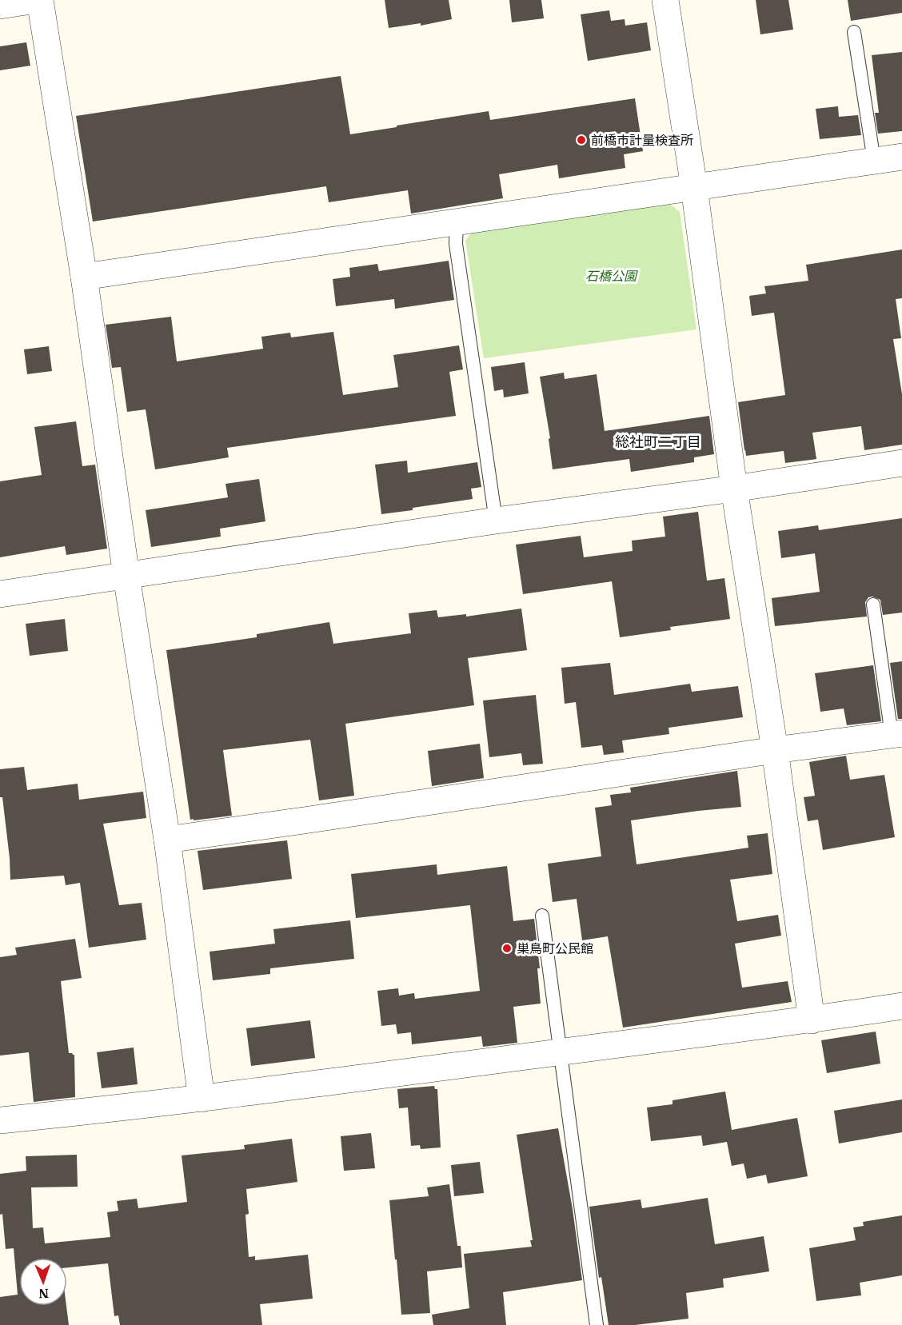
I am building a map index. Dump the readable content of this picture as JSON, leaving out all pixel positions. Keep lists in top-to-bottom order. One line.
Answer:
{"districts":["総社町二丁目"],"parks":["石橋公園"],"places":["前橋市計量検査所","巣鳥町公民館"],"north":"bottom"}
